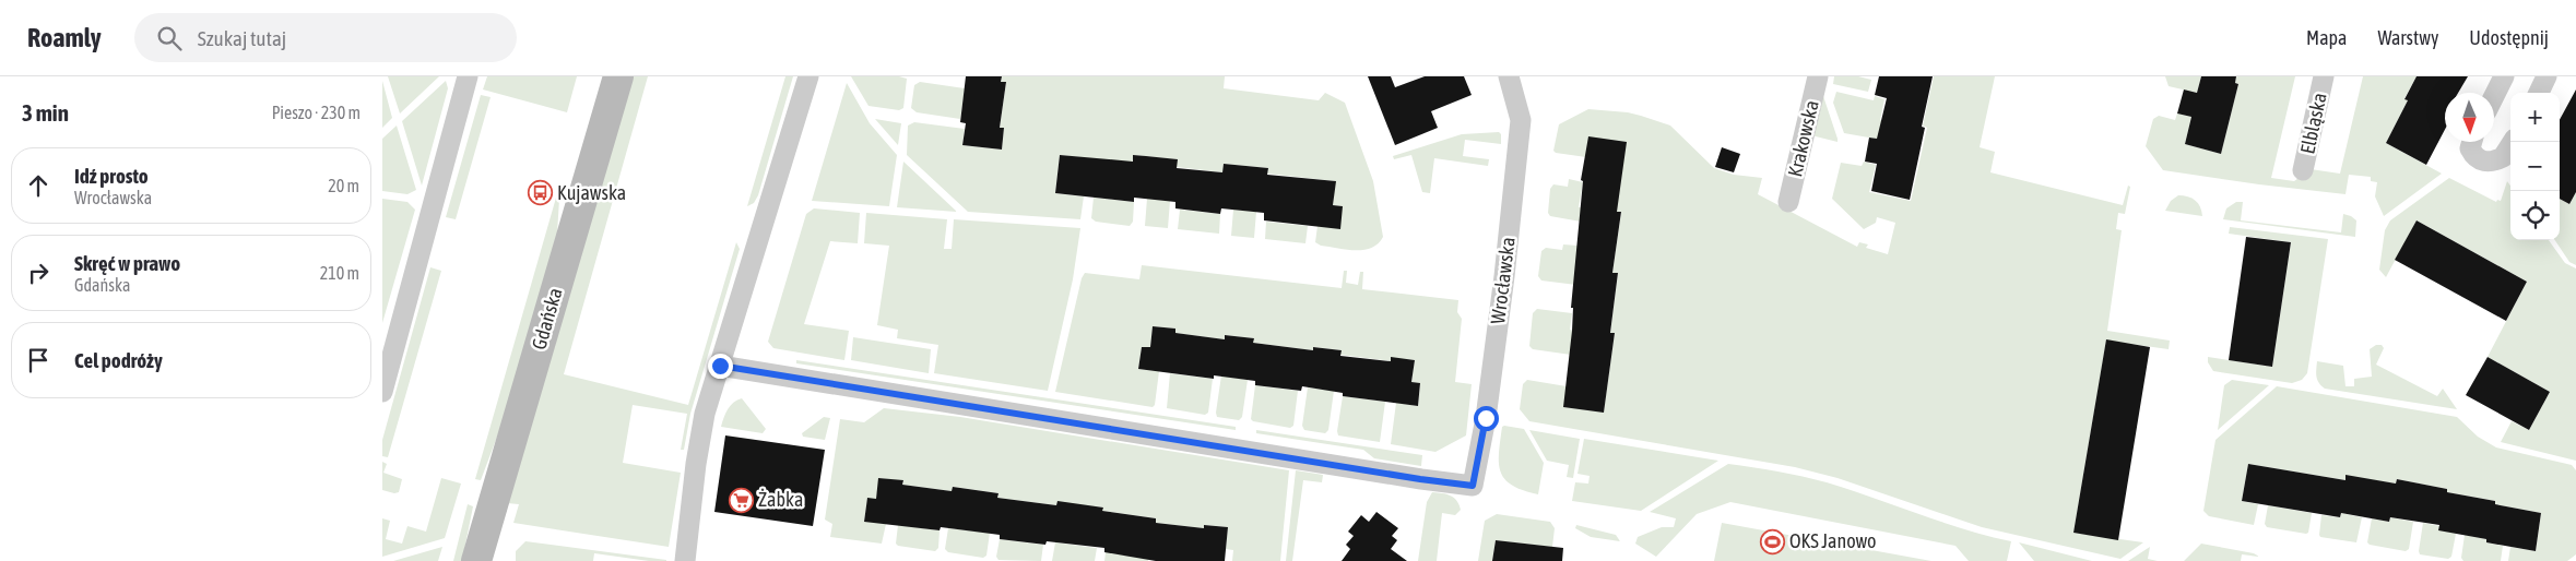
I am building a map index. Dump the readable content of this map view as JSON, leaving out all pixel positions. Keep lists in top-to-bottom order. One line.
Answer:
{"streets":{"main road":["Gdańska"],"street":["Elbląska","Krakowska","Wrocławska"]},"places":{"bus stop":["Kujawska"],"supermarket":["Żabka"],"sports":["OKS Janowo"]},"north":"bottom","page":{"header":"Roamly","search":"Szukaj tutaj","nav":["Mapa","Warstwy","Udostępnij"],"heading":["3 min","Pieszo · 230 m"],"map_buttons":["+","−"],"list":[["Idź prosto","Wrocławska","20 m"],["Skręć w prawo","Gdańska","210 m"],"Cel podróży"]}}
